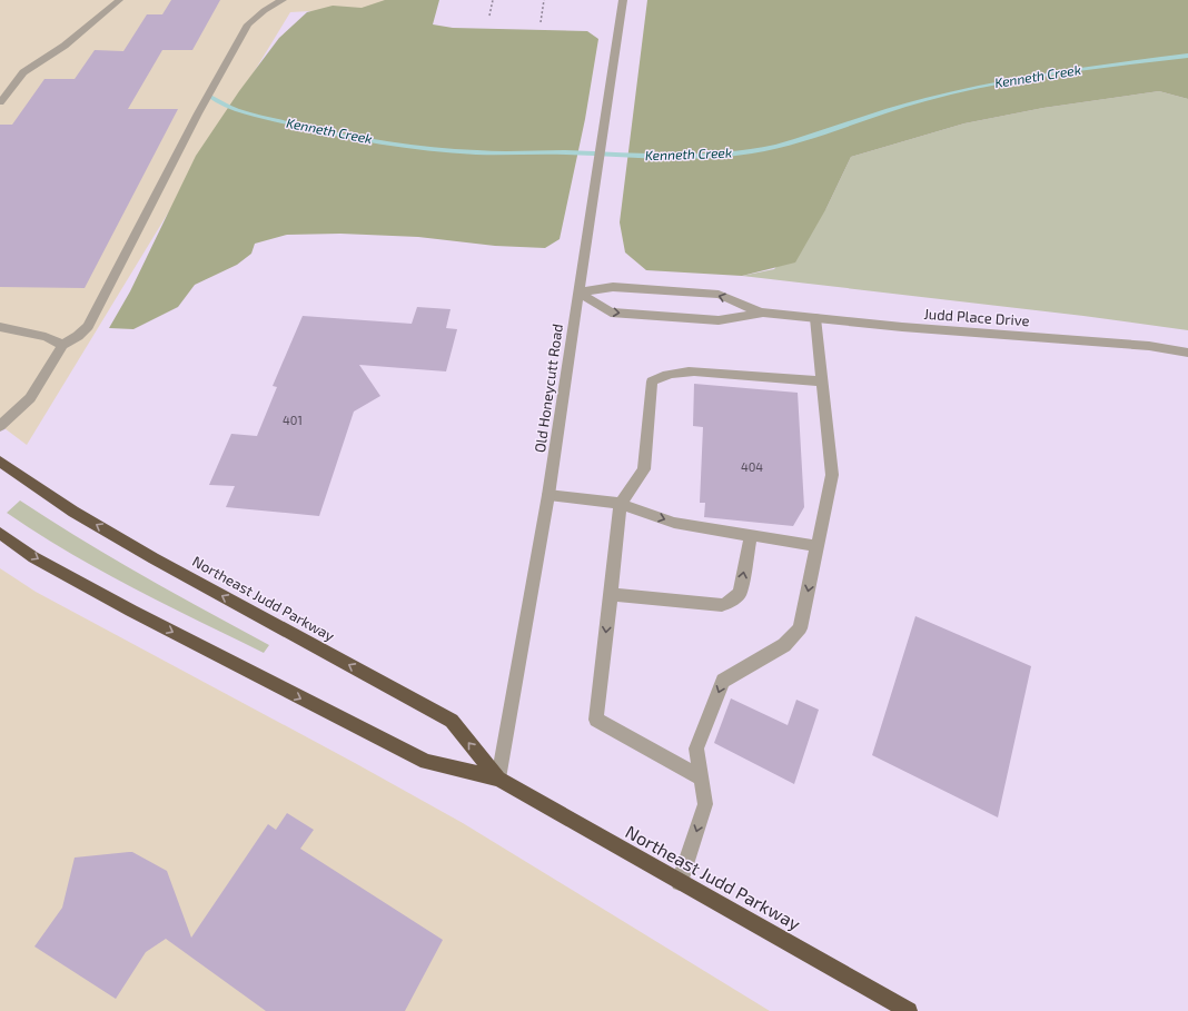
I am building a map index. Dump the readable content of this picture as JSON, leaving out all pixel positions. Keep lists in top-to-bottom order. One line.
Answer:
{"streets":{"highway":["Northeast Judd Parkway"],"street":["Judd Place Drive","Old Honeycutt Road"]},"crossings":[["Judd Place Drive","Old Honeycutt Road"],["Old Honeycutt Road","Northeast Judd Parkway"]],"water":["Kenneth Creek"],"house_numbers":["401","404"]}
